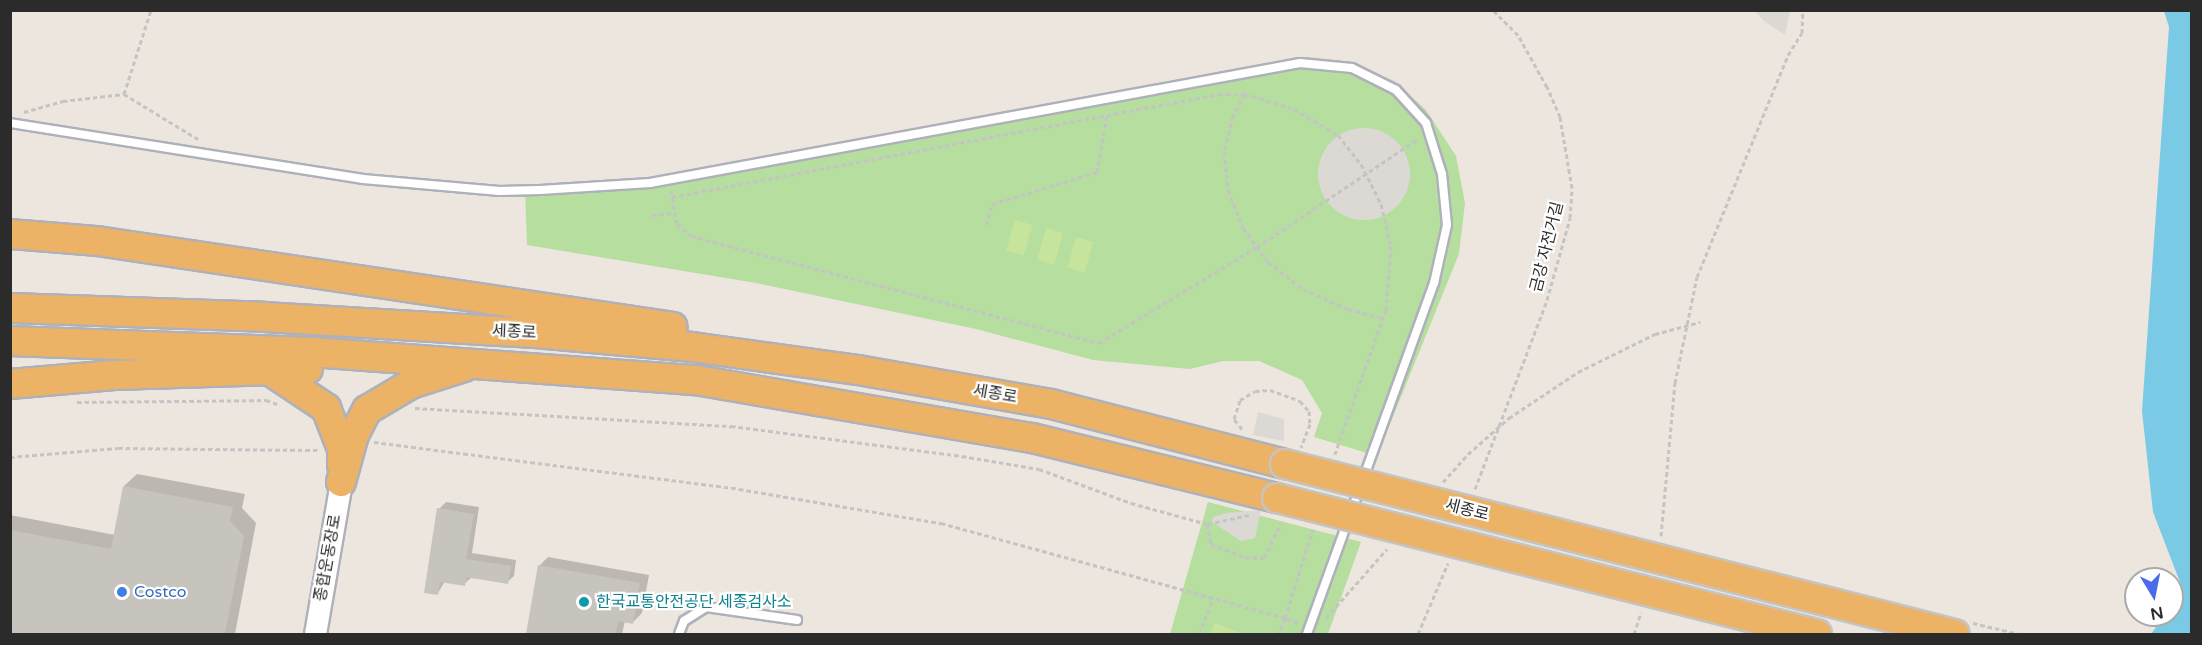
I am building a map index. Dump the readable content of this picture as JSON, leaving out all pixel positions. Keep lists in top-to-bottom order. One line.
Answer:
{"streets":{"highway":["세종로"],"street":["종합운동장로"],"path":["금강 자전거길"]},"places":["Costco","한국교통안전공단 세종검사소"],"north":"bottom"}
